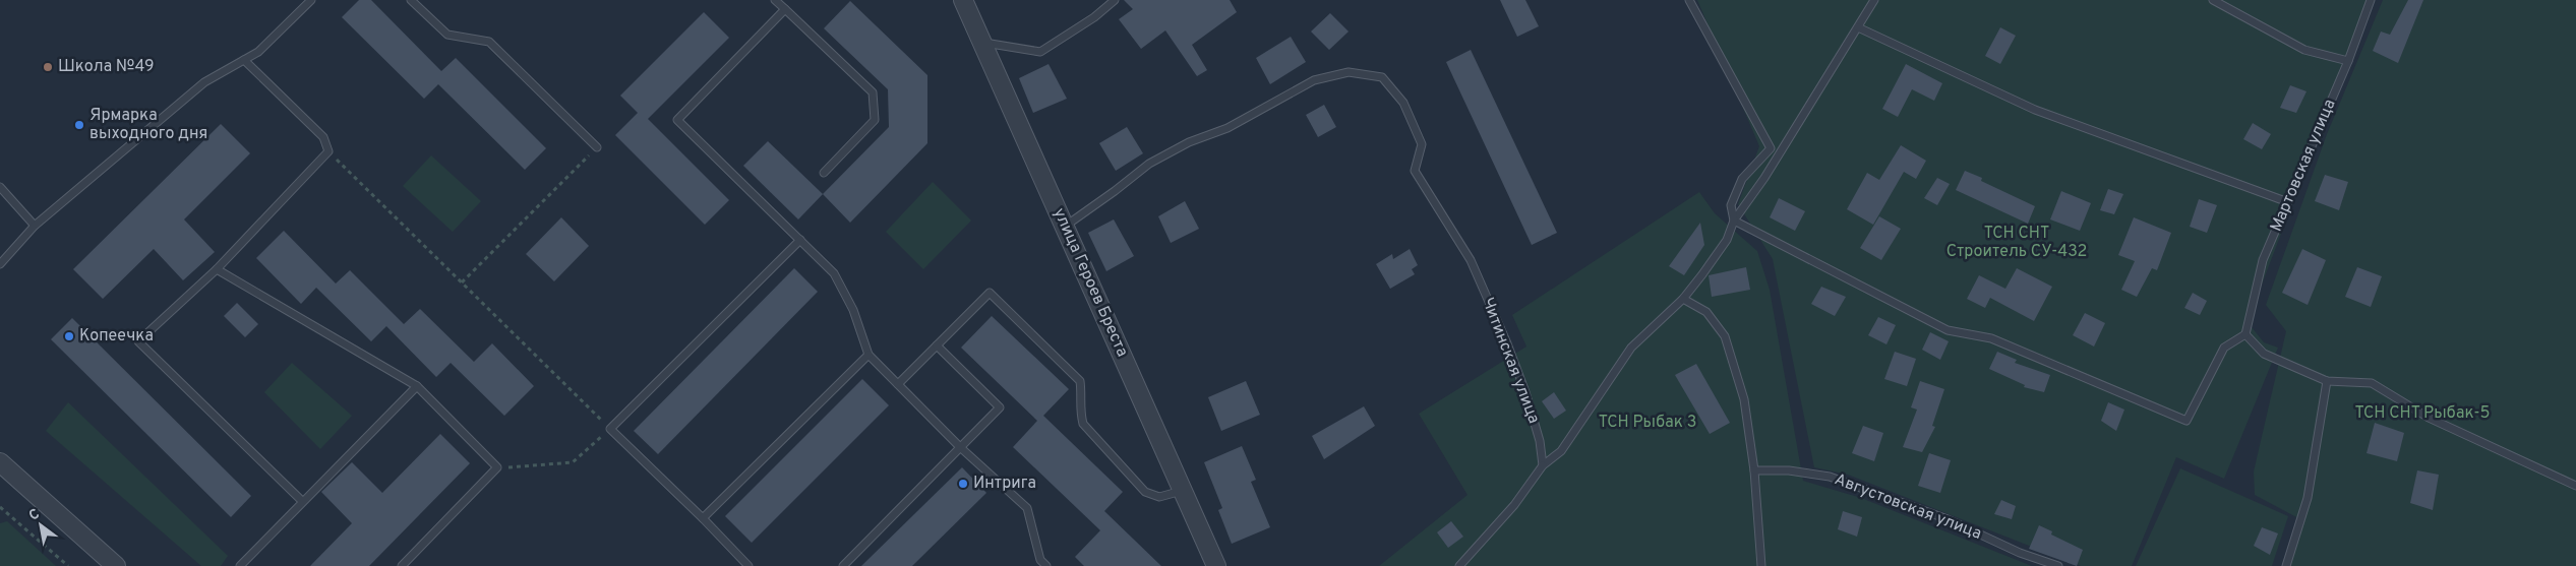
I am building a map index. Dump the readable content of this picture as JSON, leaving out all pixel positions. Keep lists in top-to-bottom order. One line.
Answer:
{"streets":{"street":["улица Героев Бреста"],"lane":["Мартовская улица","Читинская улица","Августовская улица"]},"crossings":[["улица Героев Бреста","Читинская улица"]],"parks":["ТСН СНТ Строитель СУ-432","ТСН СНТ Рыбак-5","ТСН Рыбак 3"],"places":["Школа №49","Ярмарка выходного дня","Копеечка","Интрига"],"north":"top left"}
